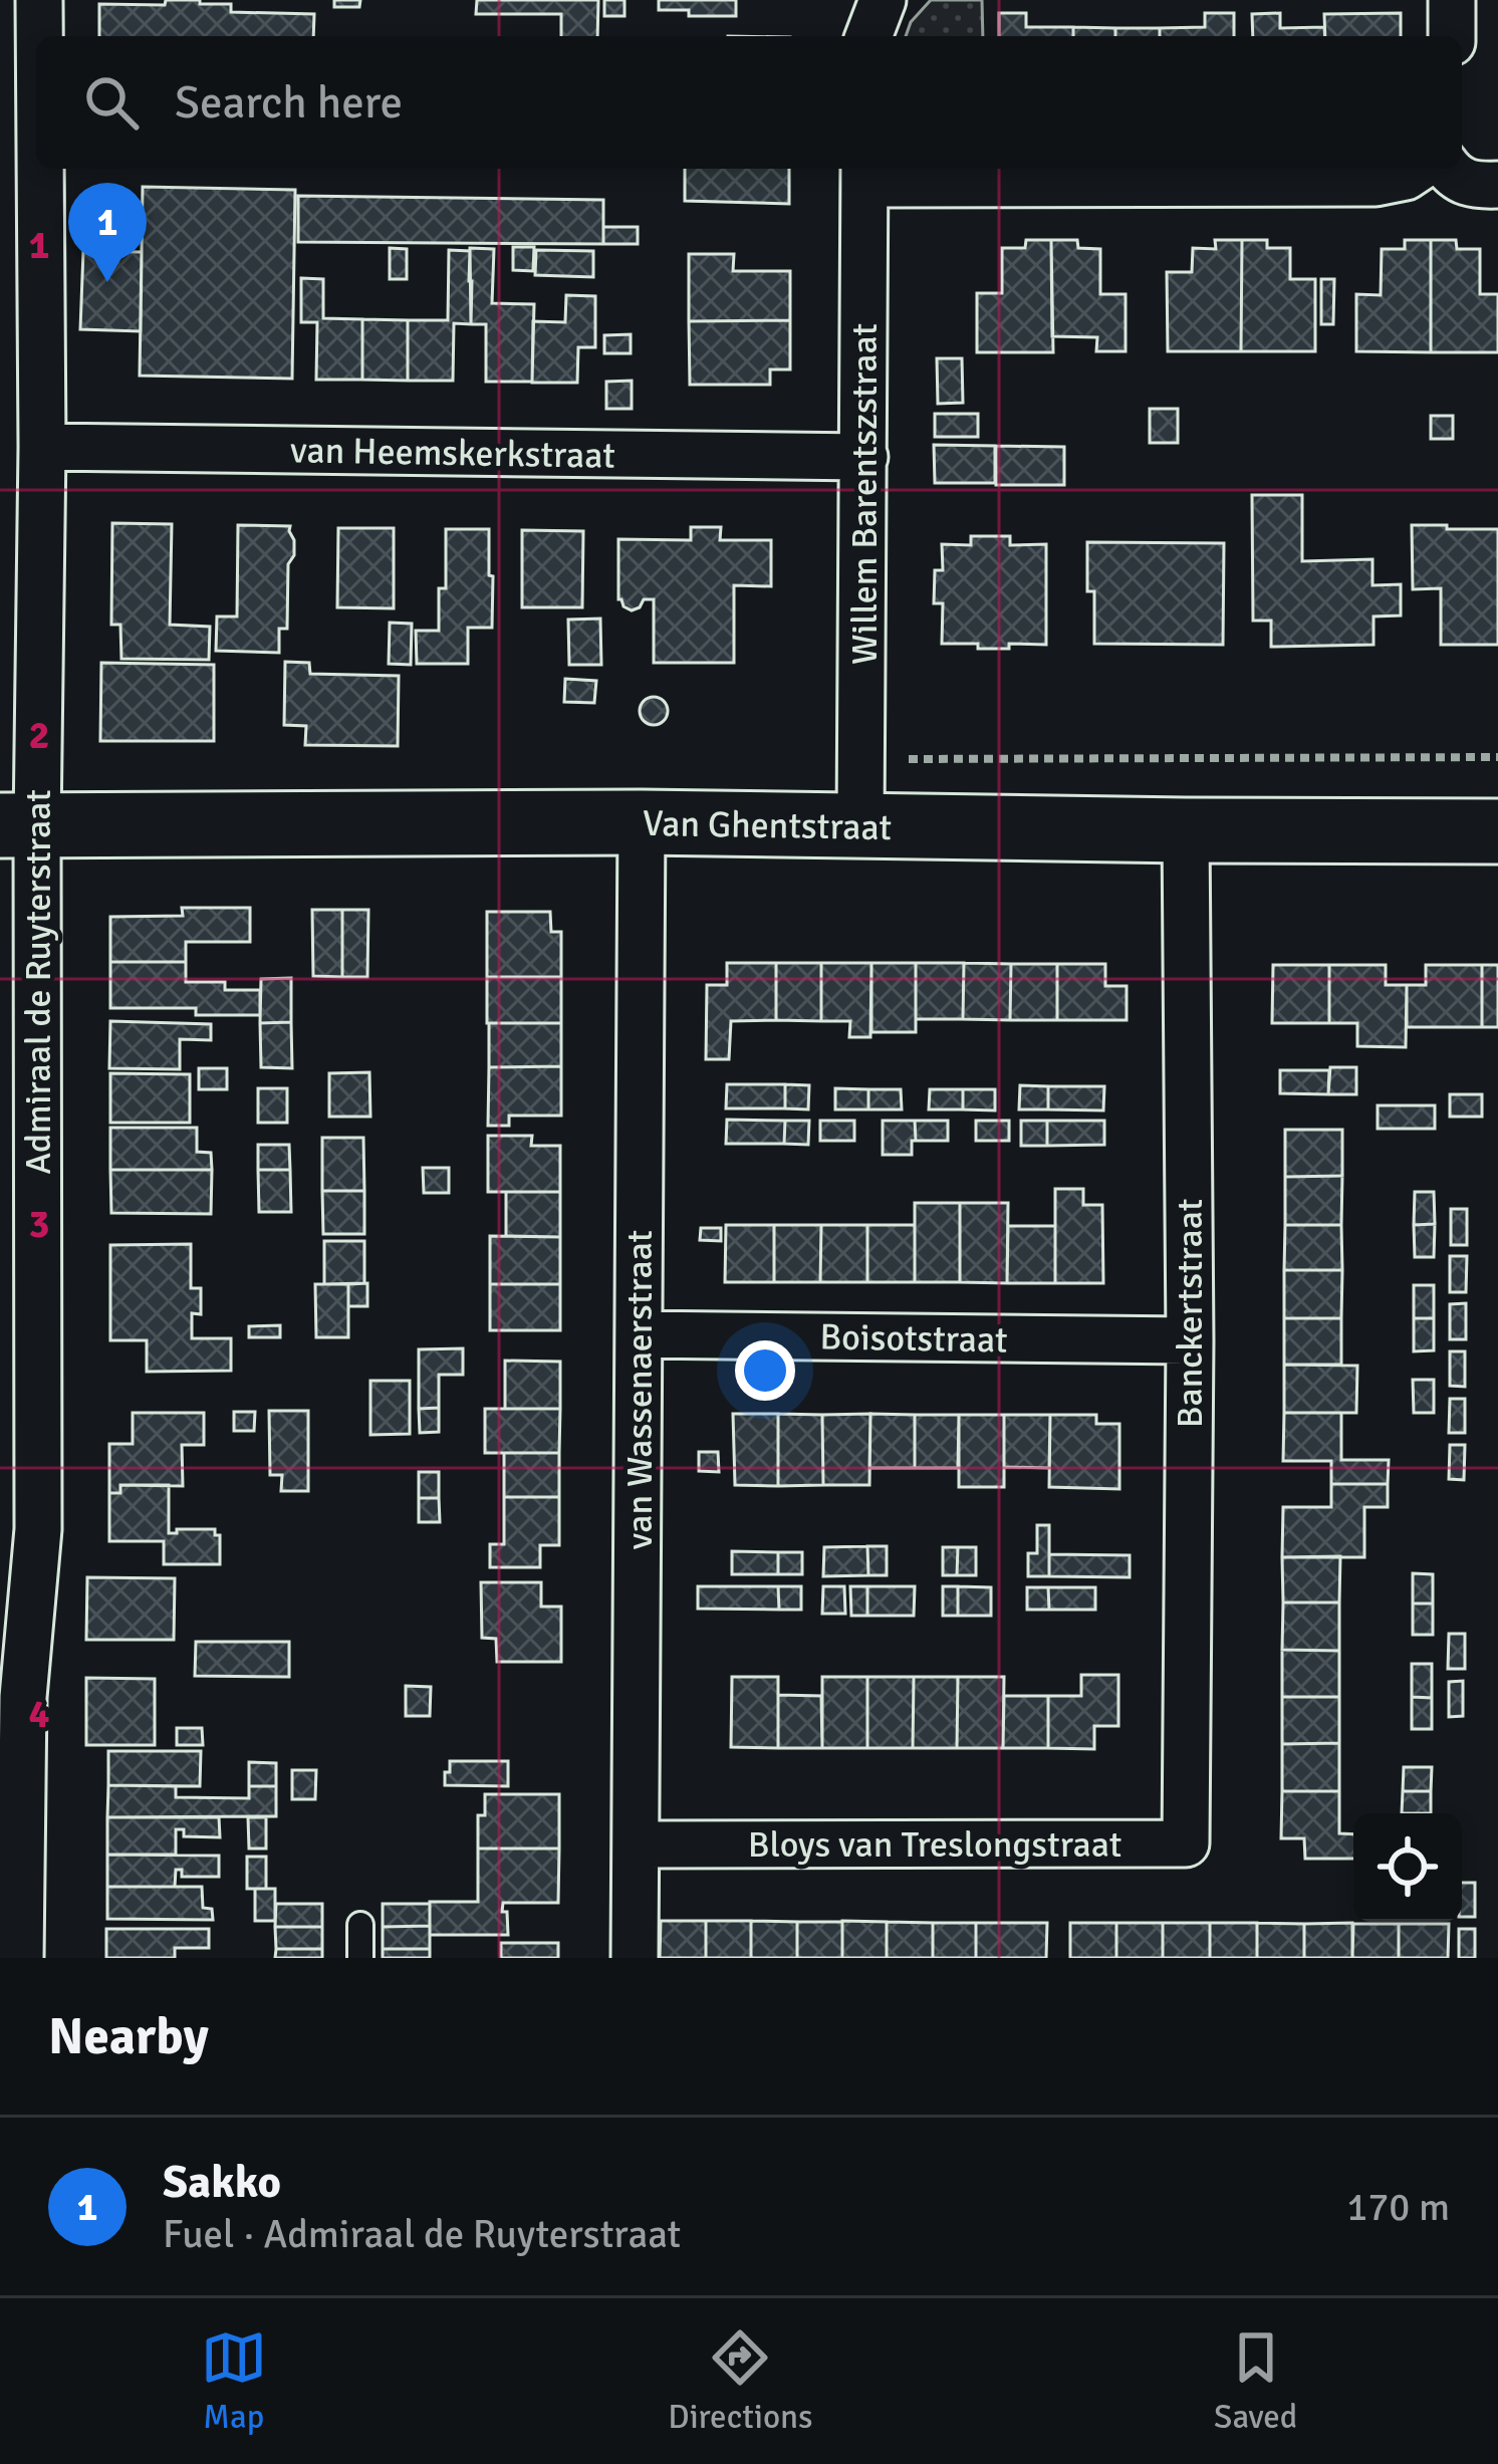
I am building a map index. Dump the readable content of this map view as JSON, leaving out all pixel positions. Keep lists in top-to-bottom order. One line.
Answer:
{"streets":{"street":["van Heemskerkstraat","Willem Barentszstraat","Van Ghentstraat","Admiraal de Ruyterstraat","Banckertstraat","Boisotstraat","van Wassenaerstraat","Bloys van Treslongstraat"]},"crossings":[["van Heemskerkstraat","Willem Barentszstraat"],["van Heemskerkstraat","Admiraal de Ruyterstraat"],["Willem Barentszstraat","Van Ghentstraat"],["Van Ghentstraat","Admiraal de Ruyterstraat"],["Van Ghentstraat","Banckertstraat"],["Van Ghentstraat","van Wassenaerstraat"],["Banckertstraat","Boisotstraat"],["Banckertstraat","Bloys van Treslongstraat"],["Boisotstraat","van Wassenaerstraat"],["van Wassenaerstraat","Bloys van Treslongstraat"]],"page":{"search":"Search here","pins":"1","heading":"Nearby","list":[{"mark":"1","name":"Sakko","note":"Fuel · Admiraal de Ruyterstraat","value":"170 m"}],"nav":["Map","Directions","Saved"]},"grid":{"rows":["1","2","3","4"]}}
